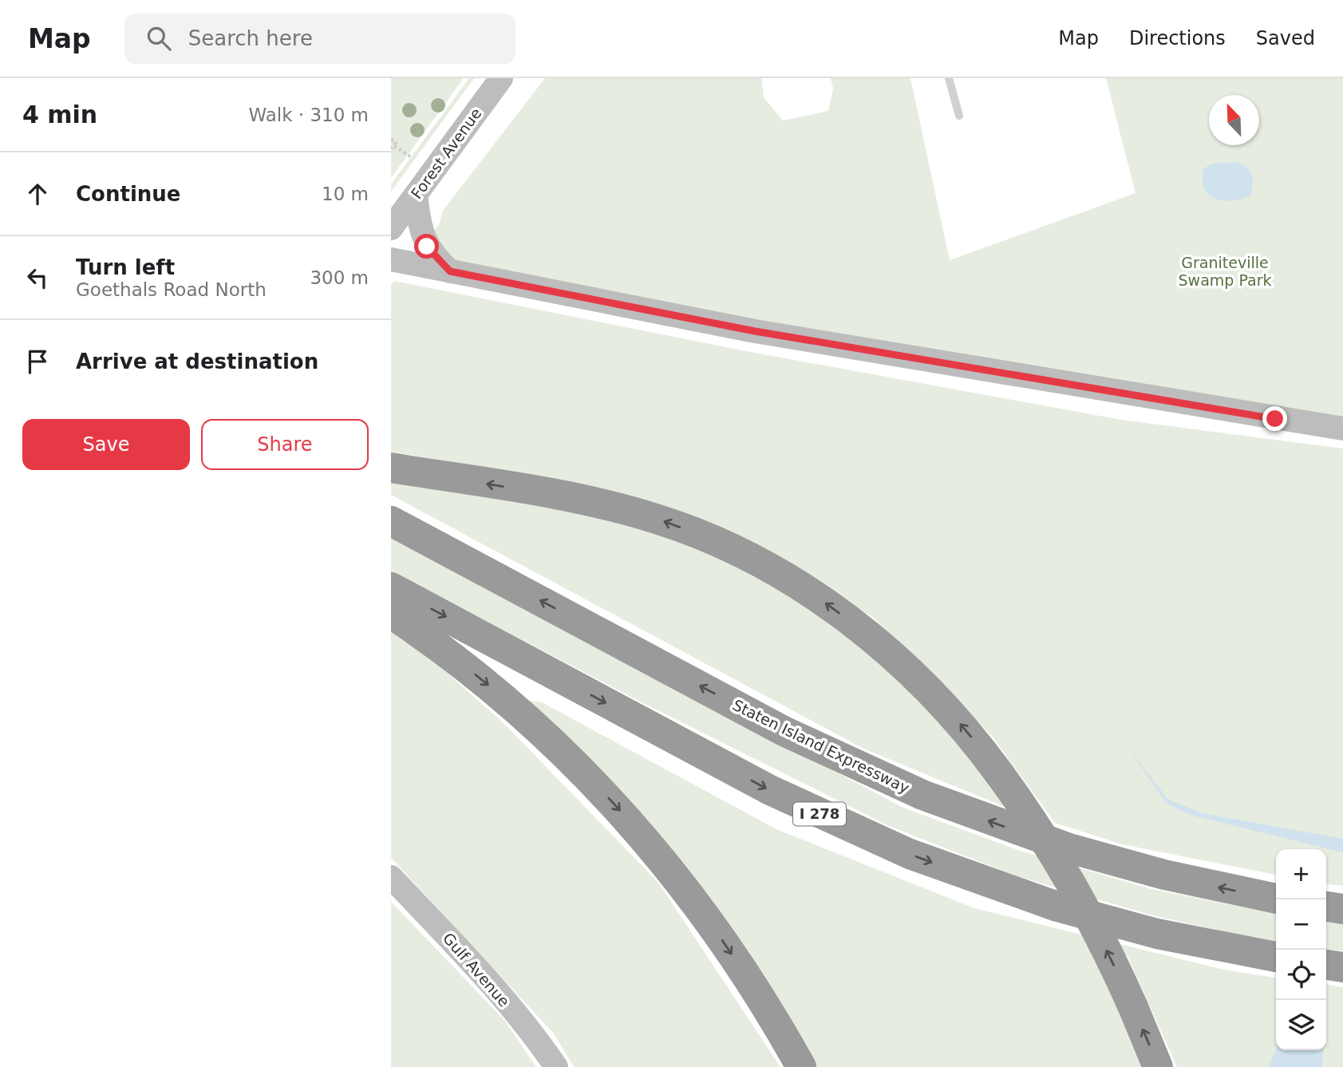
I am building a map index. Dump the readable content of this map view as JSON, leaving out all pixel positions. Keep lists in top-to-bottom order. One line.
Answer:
{"streets":{"highway":["Staten Island Expressway","I 278"],"main road":["Forest Avenue","Gulf Avenue"]},"parks":["Graniteville Swamp Park"],"north":"top left","page":{"header":"Map","search":"Search here","nav":["Map","Directions","Saved"],"heading":["4 min","Walk · 310 m"],"list":[["Continue","10 m"],["Turn left","Goethals Road North","300 m"],"Arrive at destination"],"buttons":["Save","Share"],"map_buttons":["+","−"]}}
